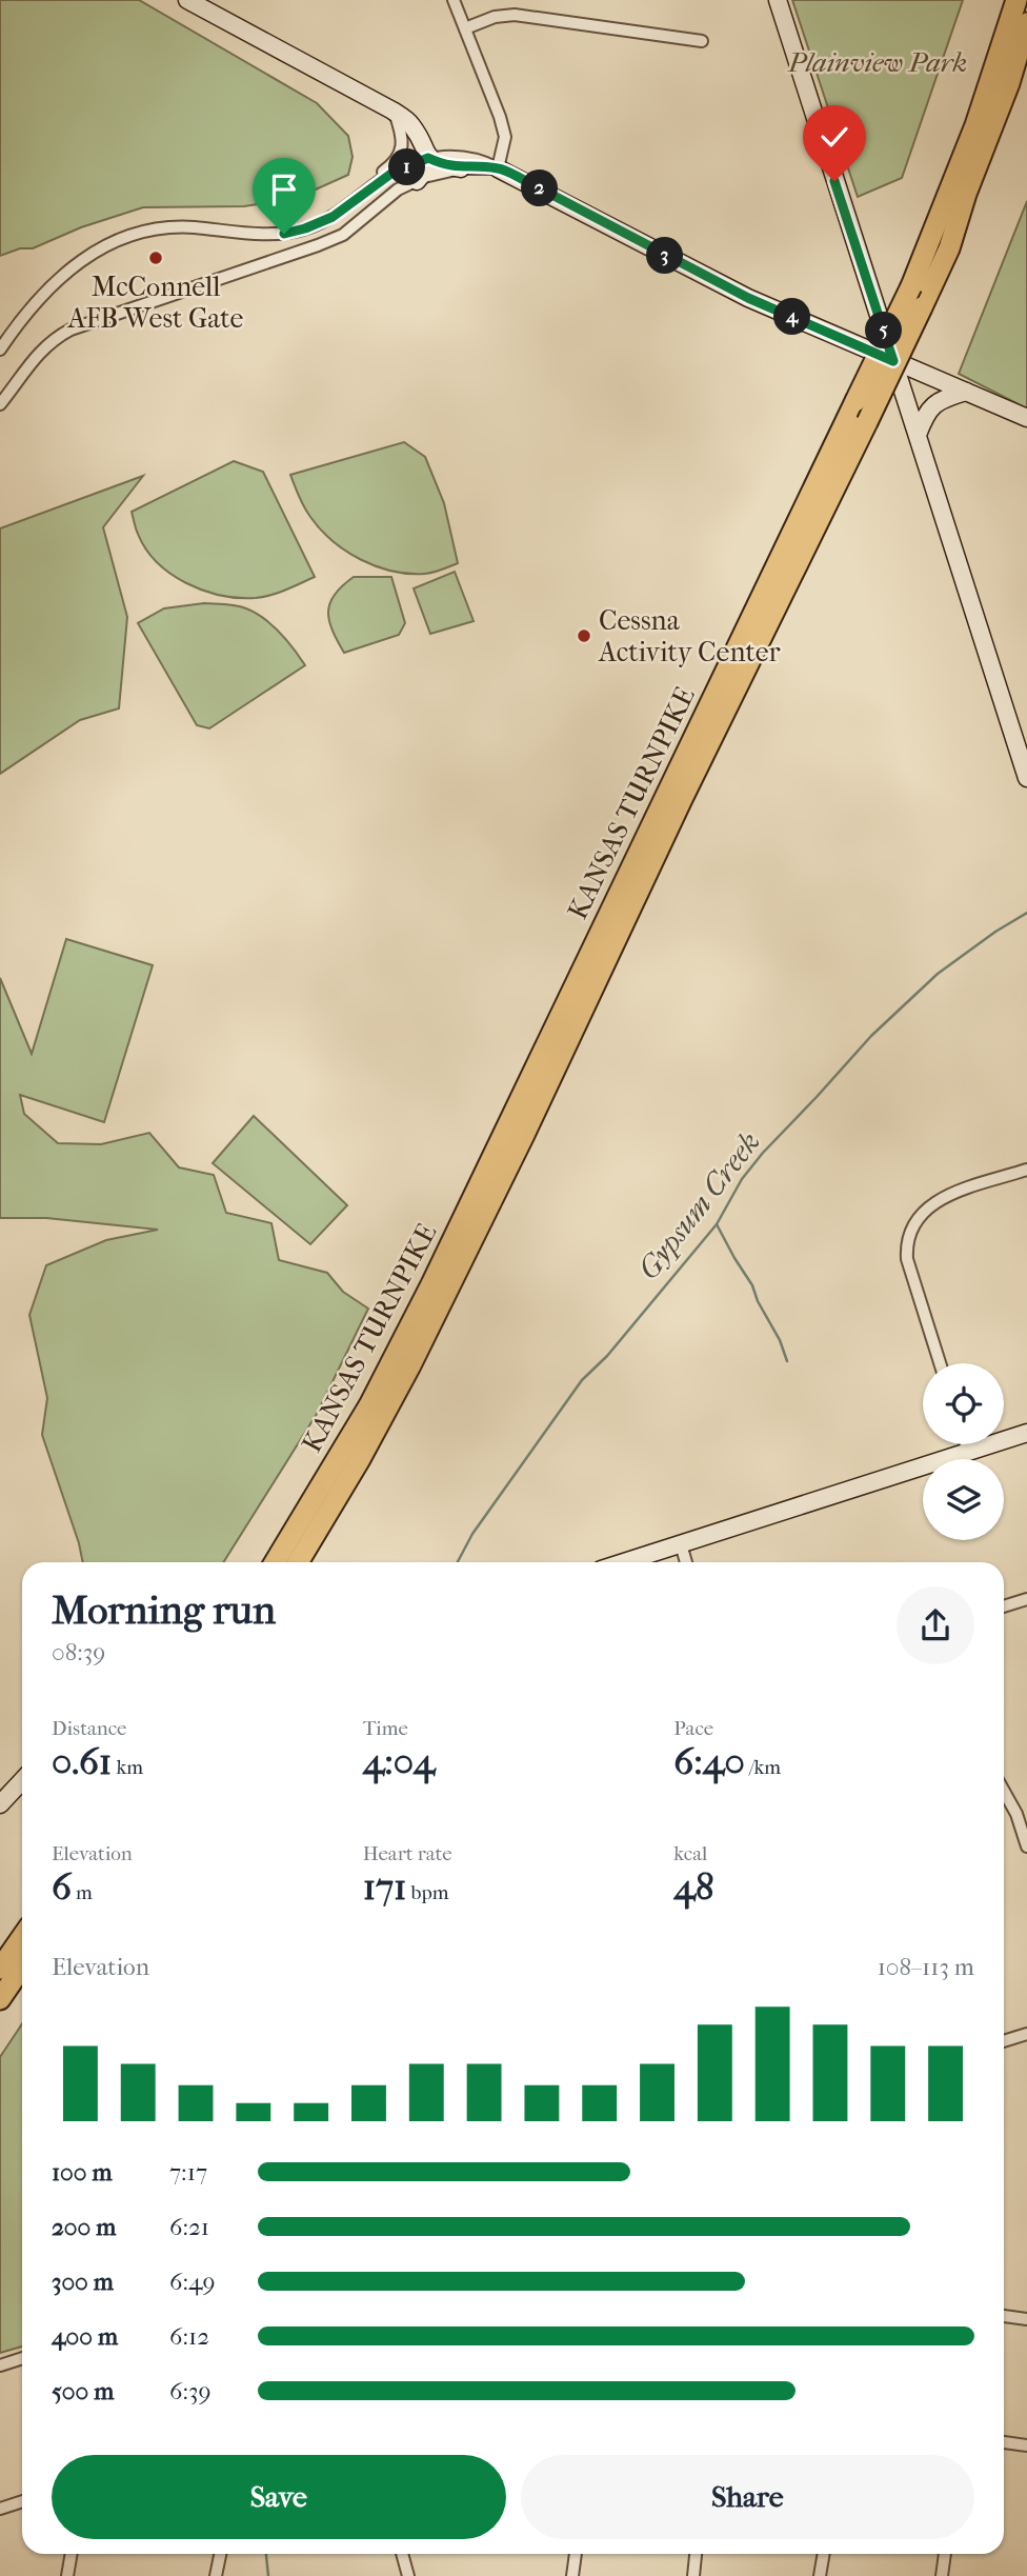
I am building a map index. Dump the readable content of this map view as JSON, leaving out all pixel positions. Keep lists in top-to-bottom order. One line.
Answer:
{"streets":{"highway":["KANSAS TURNPIKE"]},"water":["Gypsum Creek"],"parks":["Plainview Park"],"places":["McConnell AFB West Gate","Cessna Activity Center"],"page":{"pins":["1","2","3","4","5"],"heading":["Morning run","08:39"],"stats":[["Distance","0.61 km"],["Time","4:04"],["Pace","6:40 /km"],["Elevation","6 m"],["Heart rate","171 bpm"],["kcal","48"]],"chart":["Elevation","108–113 m"],"list":[{"name":"100 m","note":"7:17"},{"name":"200 m","note":"6:21"},{"name":"300 m","note":"6:49"},{"name":"400 m","note":"6:12"},{"name":"500 m","note":"6:39"}],"buttons":["Save","Share"]}}
